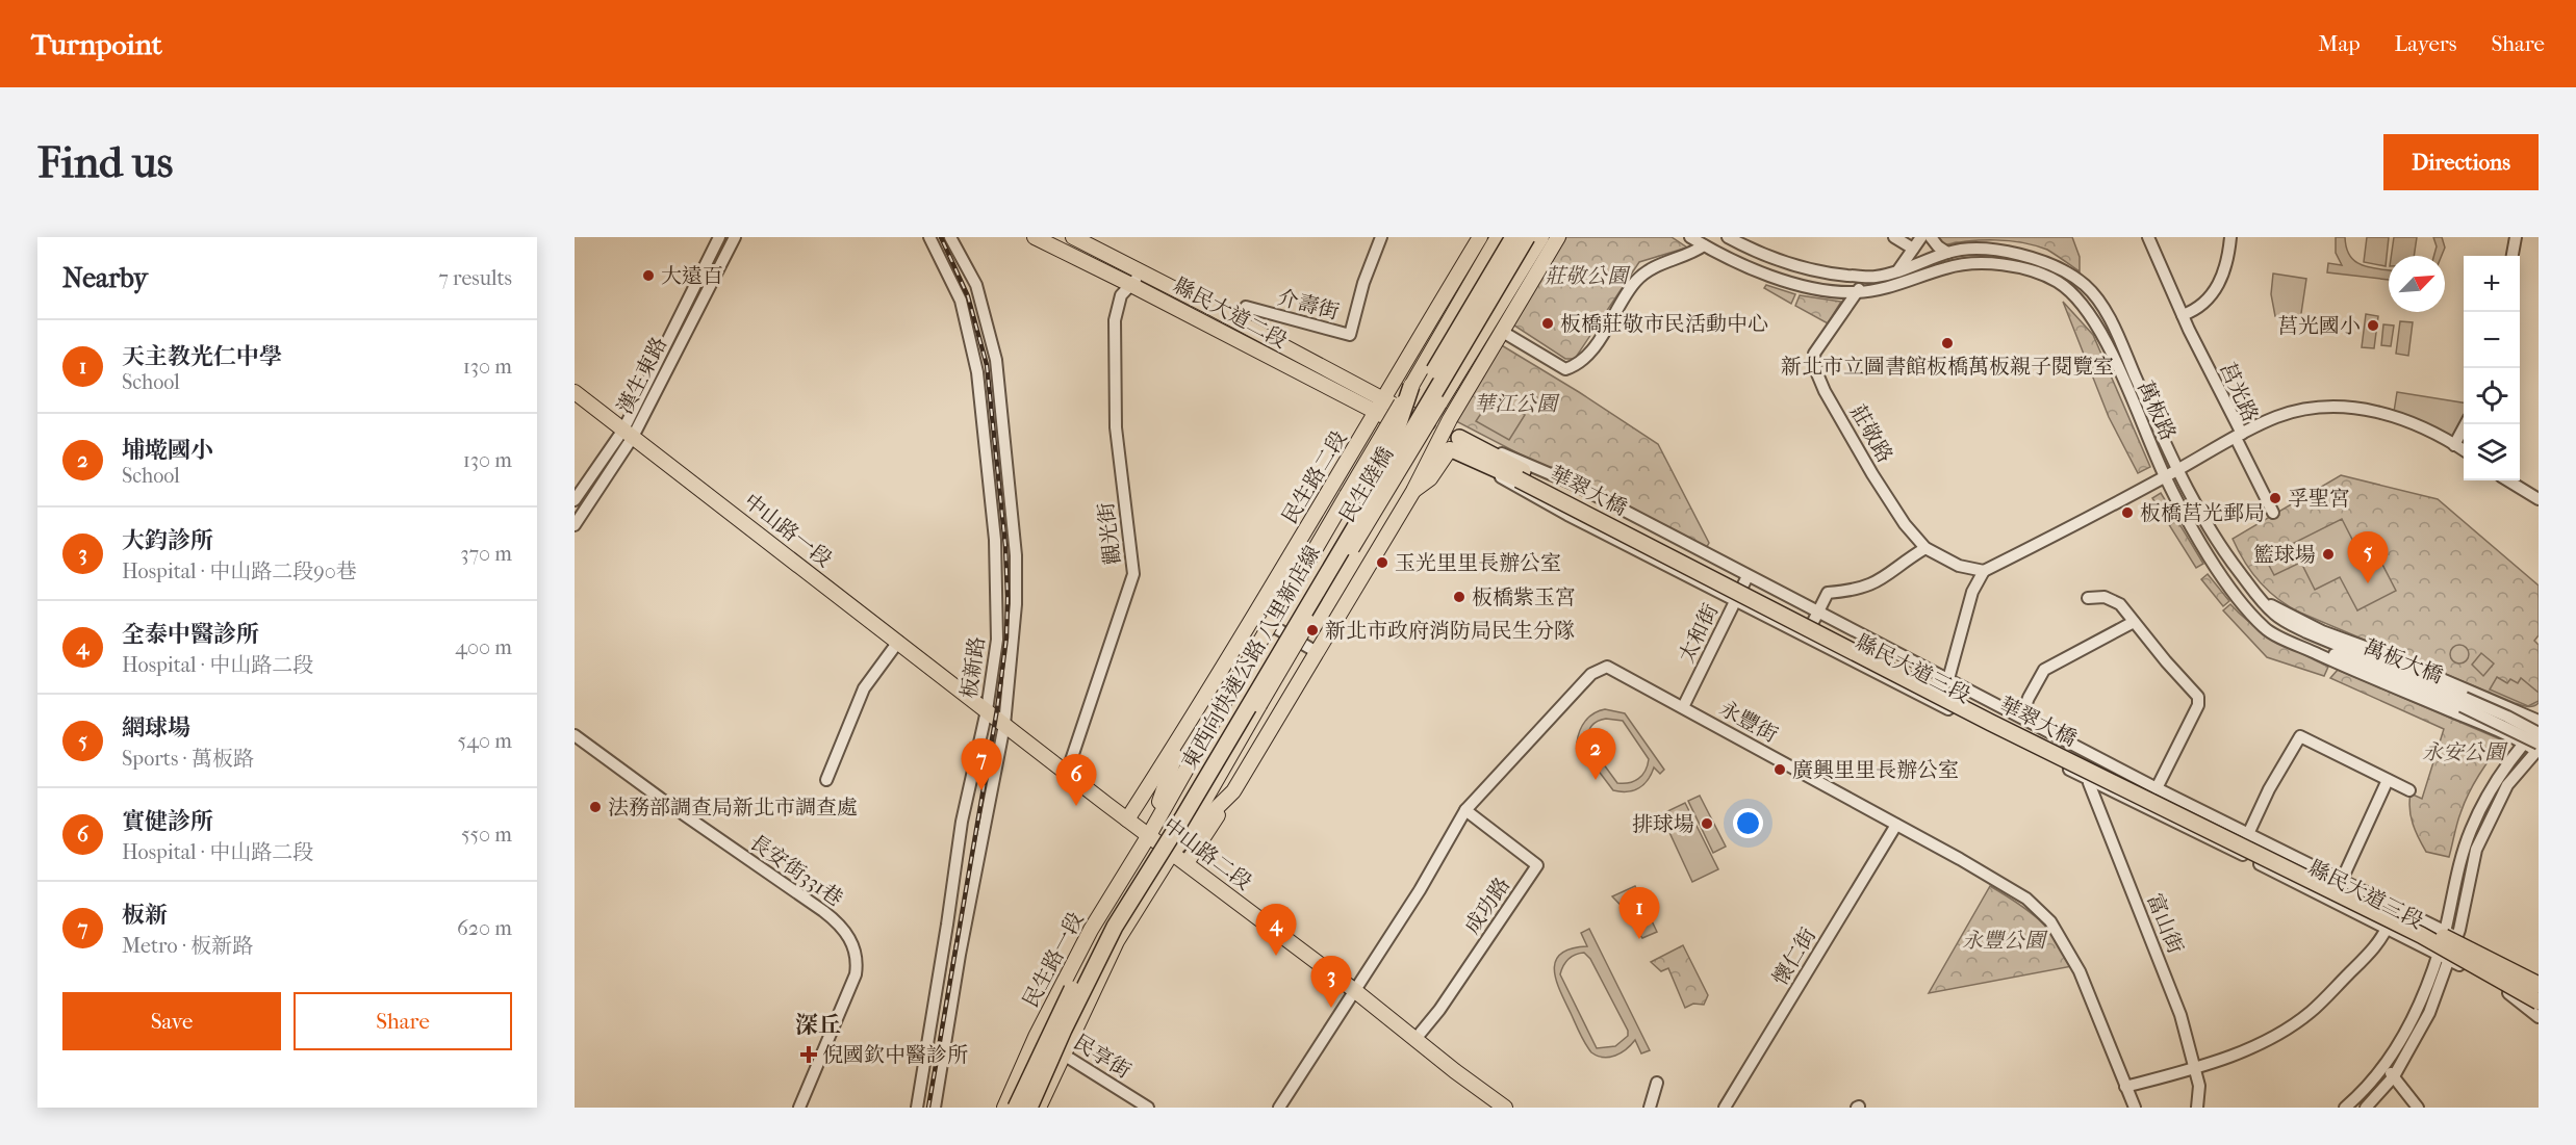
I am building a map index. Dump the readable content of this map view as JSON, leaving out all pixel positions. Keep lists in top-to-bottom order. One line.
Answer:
{"streets":{"highway":["華翠大橋","東西向快速公路 八里新店線"],"main road":["縣民大道二段","民生路二段","民生陸橋","中山路一段","縣民大道三段","中山路二段","民生路一段"],"street":["介壽街","漢生東路","莒光路","萬板路","莊敬路","觀光街","太和街","萬板大橋","板新路","永豐街","長安街331巷","成功路","富山街","懷仁街","民享街"]},"crossings":[["介壽街","縣民大道二段"],["縣民大道二段","民生路二段"],["縣民大道二段","觀光街"],["縣民大道二段","縣民大道三段"],["漢生東路","中山路一段"],["莒光路","萬板路"],["莒光路","莊敬路"],["萬板路","莊敬路"],["萬板路","萬板大橋"],["民生路二段","民生陸橋"],["民生路二段","中山路二段"],["民生路二段","民生路一段"],["民生陸橋","中山路二段"],["民生陸橋","民生路一段"],["中山路一段","板新路"],["中山路一段","中山路二段"],["觀光街","中山路二段"],["太和街","縣民大道三段"],["太和街","永豐街"],["板新路","中山路二段"],["縣民大道三段","富山街"],["永豐街","中山路二段"],["永豐街","成功路"],["永豐街","懷仁街"],["中山路二段","成功路"],["中山路二段","民生路一段"],["民生路一段","民享街"]],"districts":["深丘"],"parks":["莊敬公園","華江公園","永安公園","永豐公園"],"places":{"other":["大遠百","板橋莊敬市民活動中心","莒光國小","新北市立圖書館板橋萬板親子閱覽室","孚聖宮","板橋莒光郵局","籃球場","玉光里里長辦公室","板橋紫玉宮","新北市政府消防局民生分隊","廣興里里長辦公室","法務部調查局新北市調查處","排球場"],"health":["倪國欽中醫診所"]},"north":"top right","page":{"header":"Turnpoint","nav":["Map","Layers","Share"],"buttons":["Directions",["Save","Share"]],"title":"Find us","heading":["Nearby","7 results"],"map_buttons":["+","−"],"list":[{"mark":"1","name":"天主教光仁中學","note":"School","value":"130 m"},{"mark":"2","name":"埔墘國小","note":"School","value":"130 m"},{"mark":"3","name":"大鈞診所","note":"Hospital · 中山路二段90巷","value":"370 m"},{"mark":"4","name":"全泰中醫診所","note":"Hospital · 中山路二段","value":"400 m"},{"mark":"5","name":"網球場","note":"Sports · 萬板路","value":"540 m"},{"mark":"6","name":"實健診所","note":"Hospital · 中山路二段","value":"550 m"},{"mark":"7","name":"板新","note":"Metro · 板新路","value":"620 m"}],"pins":["5","2","7","6","1","4","3"]}}
